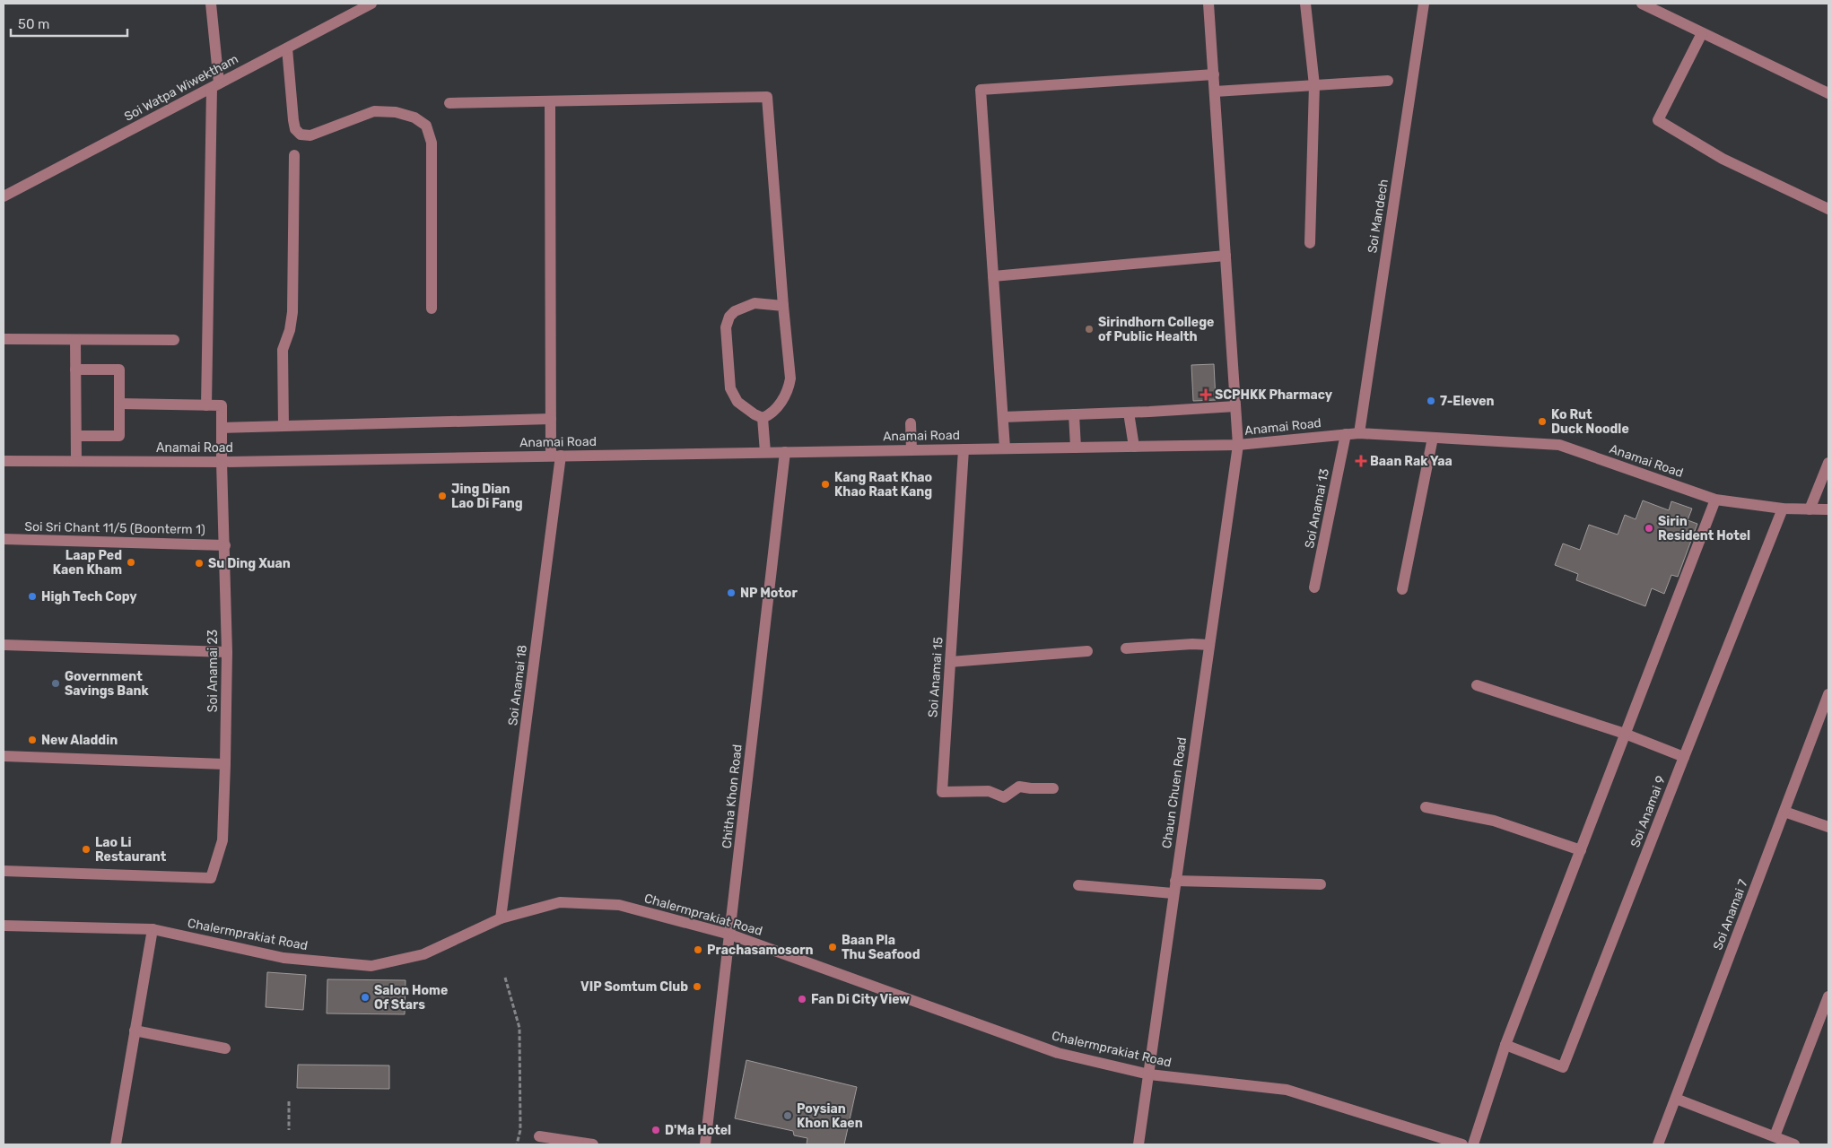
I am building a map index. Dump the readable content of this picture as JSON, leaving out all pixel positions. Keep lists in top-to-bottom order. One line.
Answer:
{"streets":{"street":["Soi Watpa Wiwektham","Soi Mandech","Anamai Road","Soi Anamai 13","Soi Sri Chant 11/5 (Boonterm 1)","Soi Anamai 23","Soi Anamai 15","Soi Anamai 18","Chaun Chuen Road","Chitha Khon Road","Soi Anamai 9","Chalermprakiat Road","Soi Anamai 7"]},"crossings":[["Soi Mandech","Anamai Road"],["Anamai Road","Soi Anamai 13"],["Anamai Road","Soi Anamai 23"],["Anamai Road","Soi Anamai 15"],["Anamai Road","Soi Anamai 18"],["Anamai Road","Chaun Chuen Road"],["Anamai Road","Chitha Khon Road"],["Anamai Road","Soi Anamai 9"],["Soi Sri Chant 11/5 (Boonterm 1)","Soi Anamai 23"],["Soi Anamai 18","Chalermprakiat Road"],["Chaun Chuen Road","Chalermprakiat Road"],["Chitha Khon Road","Chalermprakiat Road"]],"places":{"other":["Sirindhorn College of Public Health","7-Eleven","Ko Rut Duck Noodle","Kang Raat Khao Khao Raat Kang","Jing Dian Lao Di Fang","Sirin Resident Hotel","Laap Ped Kaen Kham","Su Ding Xuan","NP Motor","High Tech Copy","Government Savings Bank","New Aladdin","Lao Li Restaurant","Baan Pla Thu Seafood","Prachasamosorn","VIP Somtum Club","Salon Home Of Stars","Fan Di City View","Poysian Khon Kaen","D'Ma Hotel"],"health":["SCPHKK Pharmacy","Baan Rak Yaa"]},"scale_bar":"50 m"}
